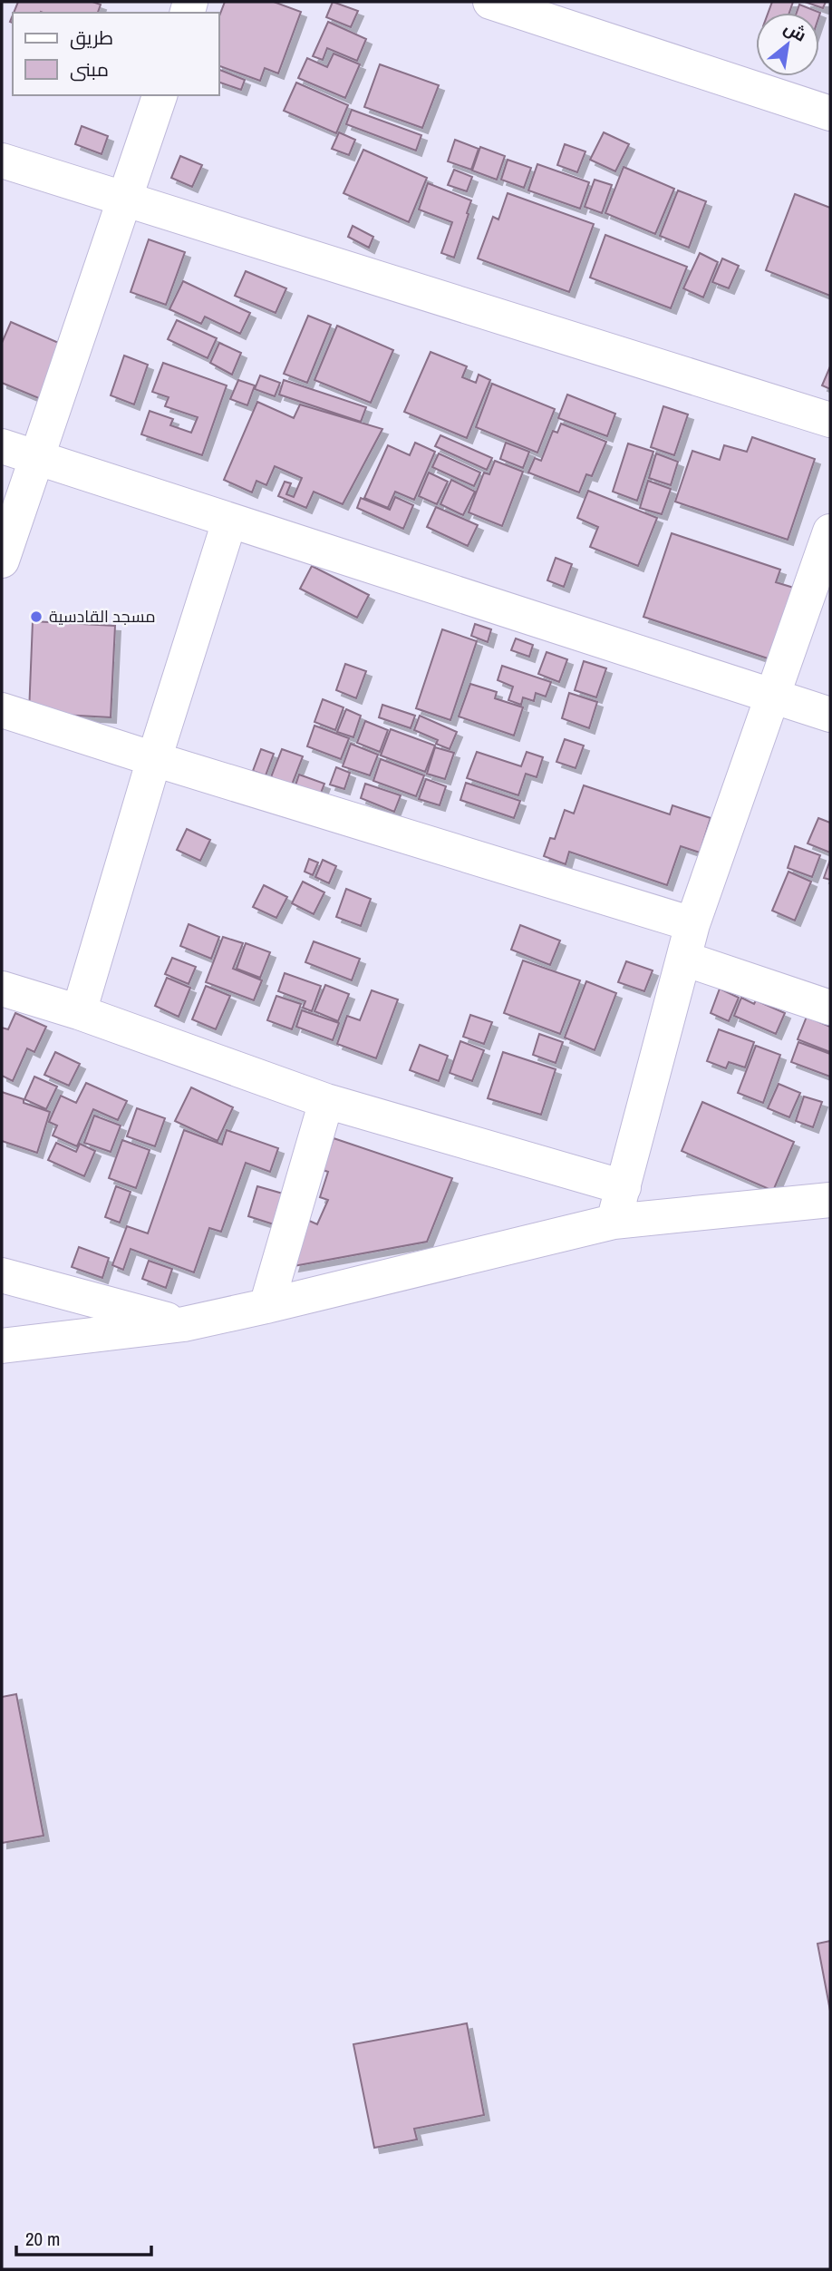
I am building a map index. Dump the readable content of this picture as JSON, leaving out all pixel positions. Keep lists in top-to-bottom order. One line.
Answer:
{"places":["مسجد القادسية"],"legend":["طريق","مبنى"],"scale_bar":"20 m","north":"top right"}
